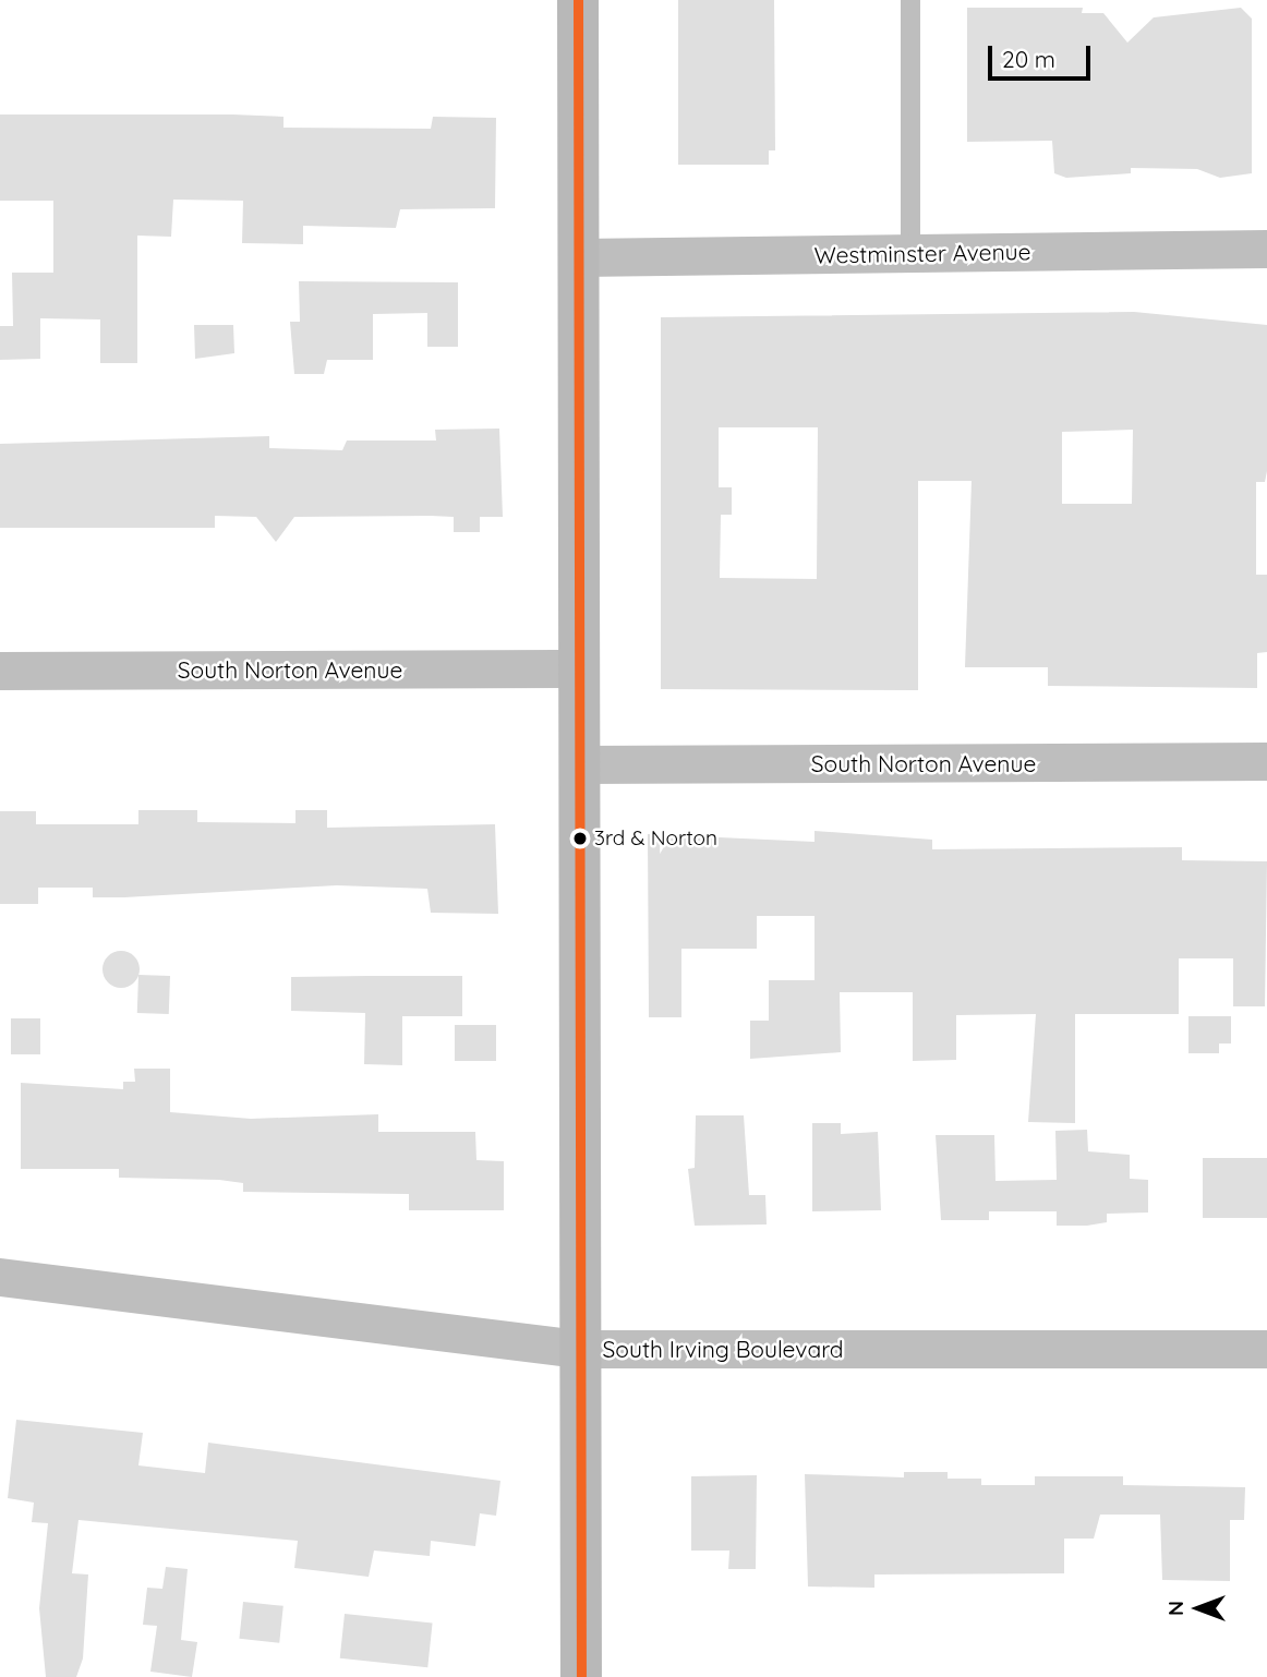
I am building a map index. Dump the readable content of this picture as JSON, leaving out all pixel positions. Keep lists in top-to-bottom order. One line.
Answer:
{"streets":{"street":["Westminster Avenue","South Norton Avenue","South Irving Boulevard"]},"places":["3rd & Norton"],"scale_bar":"20 m","north":"left"}
